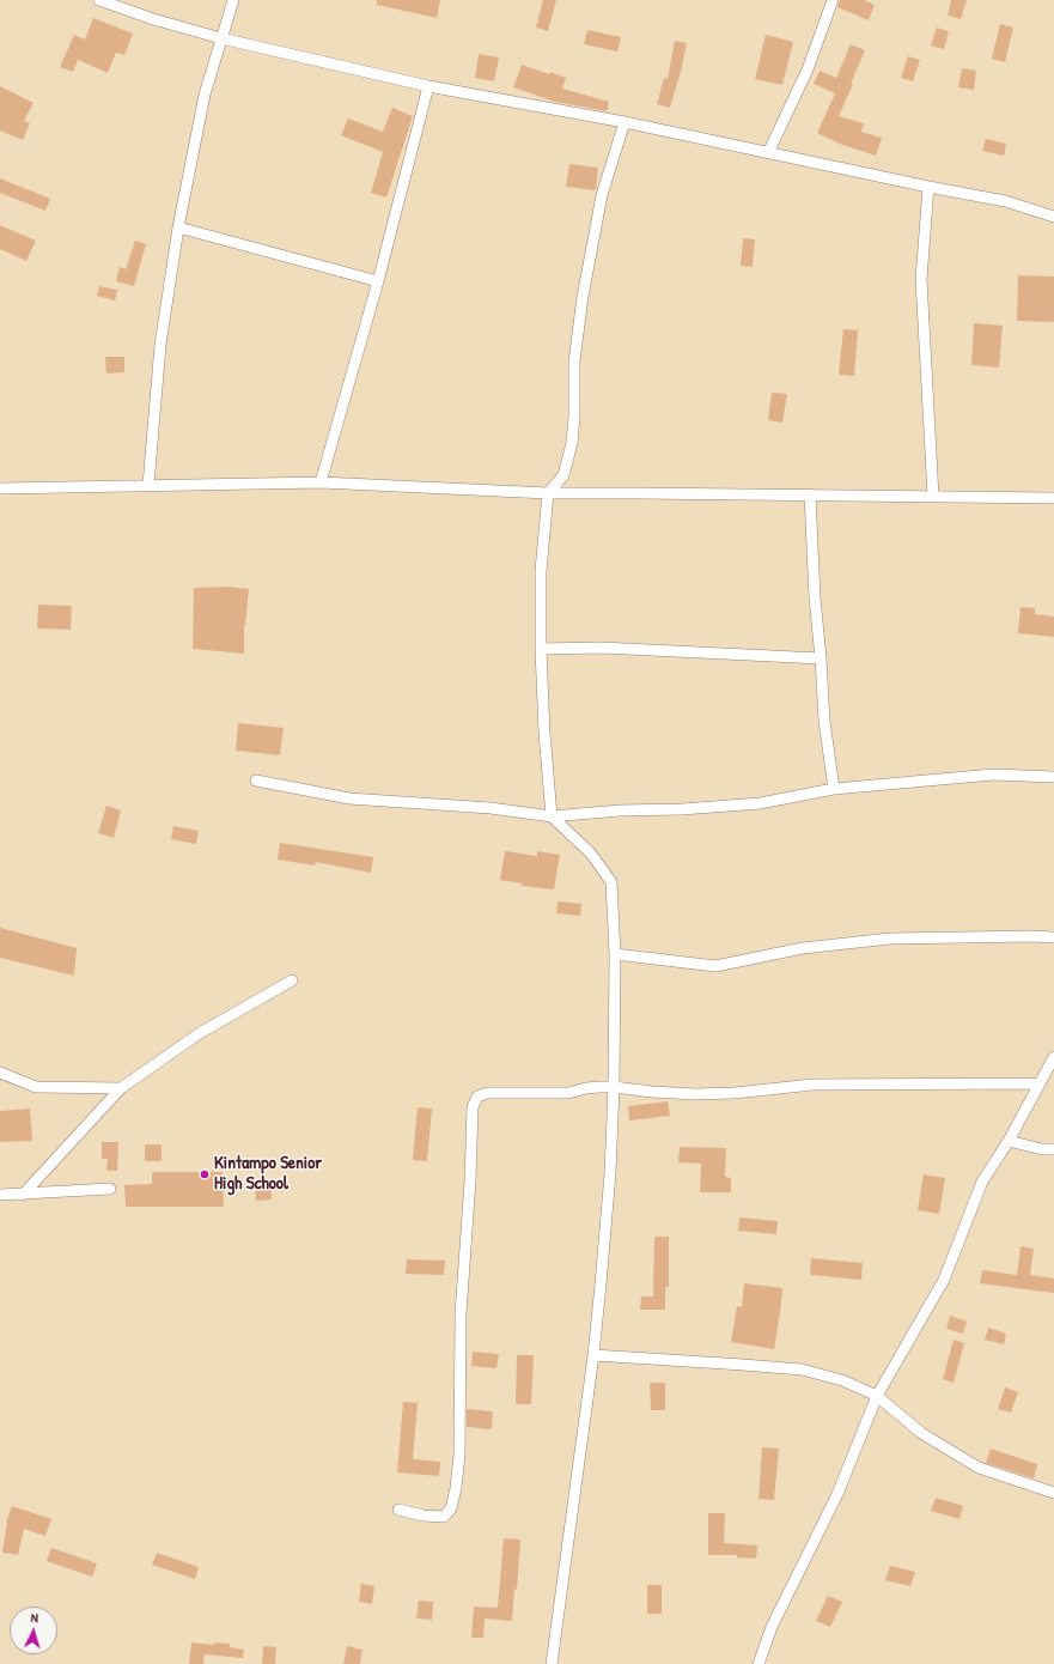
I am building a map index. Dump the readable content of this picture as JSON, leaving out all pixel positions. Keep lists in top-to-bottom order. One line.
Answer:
{"places":["Kintampo Senior High School"],"north":"top"}
